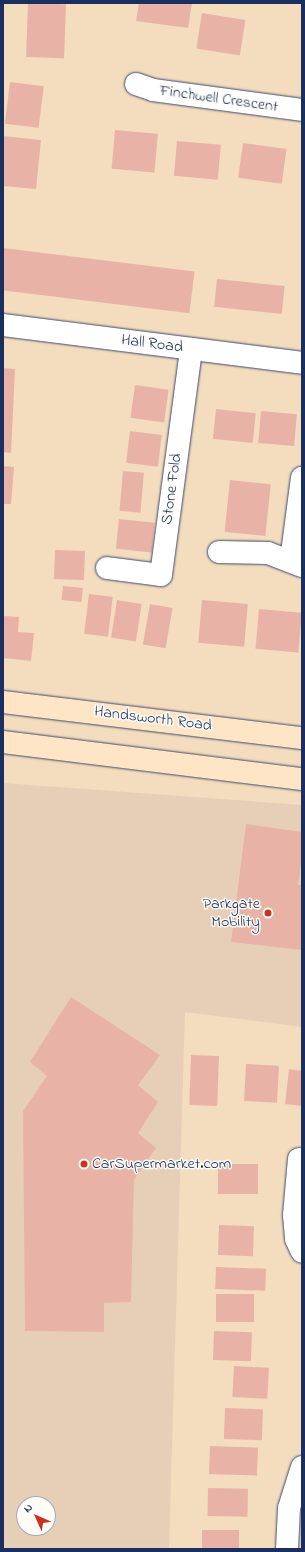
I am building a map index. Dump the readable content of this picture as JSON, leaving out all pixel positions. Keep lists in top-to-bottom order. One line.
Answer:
{"streets":{"main road":["Handsworth Road"],"street":["Finchwell Crescent","Hall Road","Stone Fold"]},"crossings":[["Hall Road","Stone Fold"]],"places":["Parkgate Mobility","CarSupermarket.com"],"north":"top left"}
